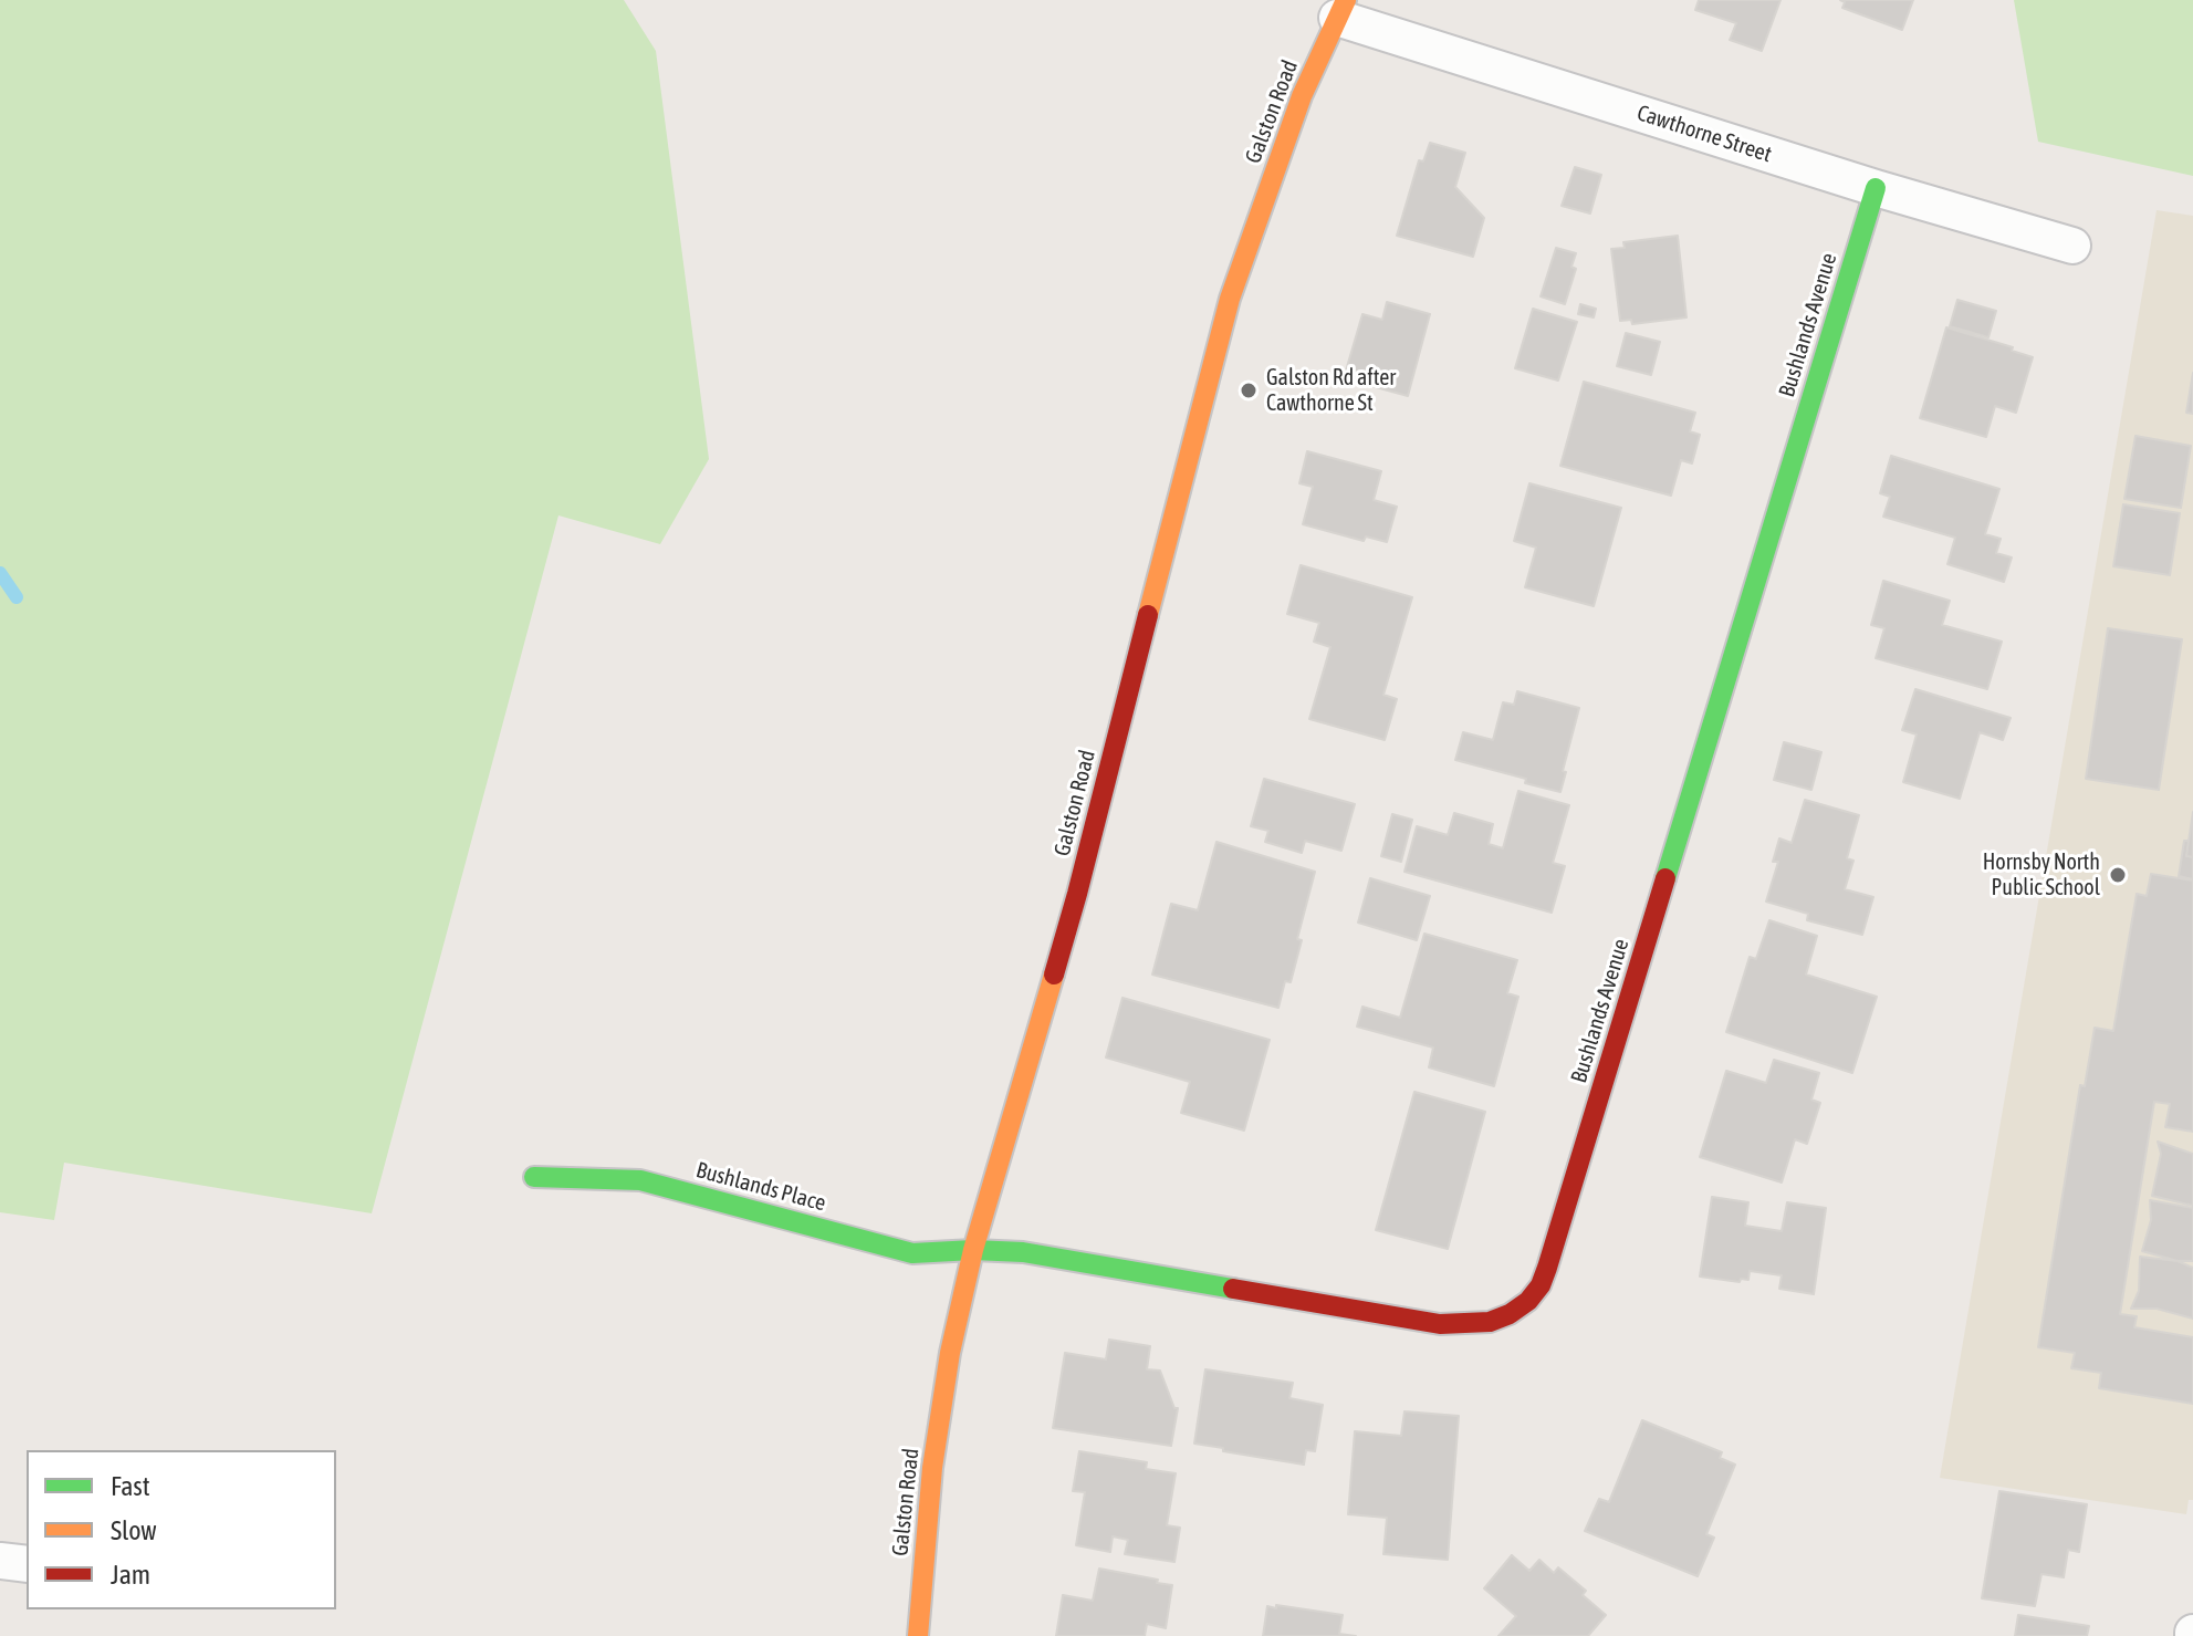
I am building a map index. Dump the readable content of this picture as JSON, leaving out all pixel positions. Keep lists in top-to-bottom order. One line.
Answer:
{"streets":{"street":["Galston Road","Cawthorne Street","Bushlands Avenue","Bushlands Place"]},"crossings":[["Galston Road","Cawthorne Street"],["Galston Road","Bushlands Avenue"],["Galston Road","Bushlands Place"],["Cawthorne Street","Bushlands Avenue"],["Bushlands Avenue","Bushlands Place"]],"places":["Galston Rd after Cawthorne St","Hornsby North Public School"],"legend":["Fast","Slow","Jam"]}
